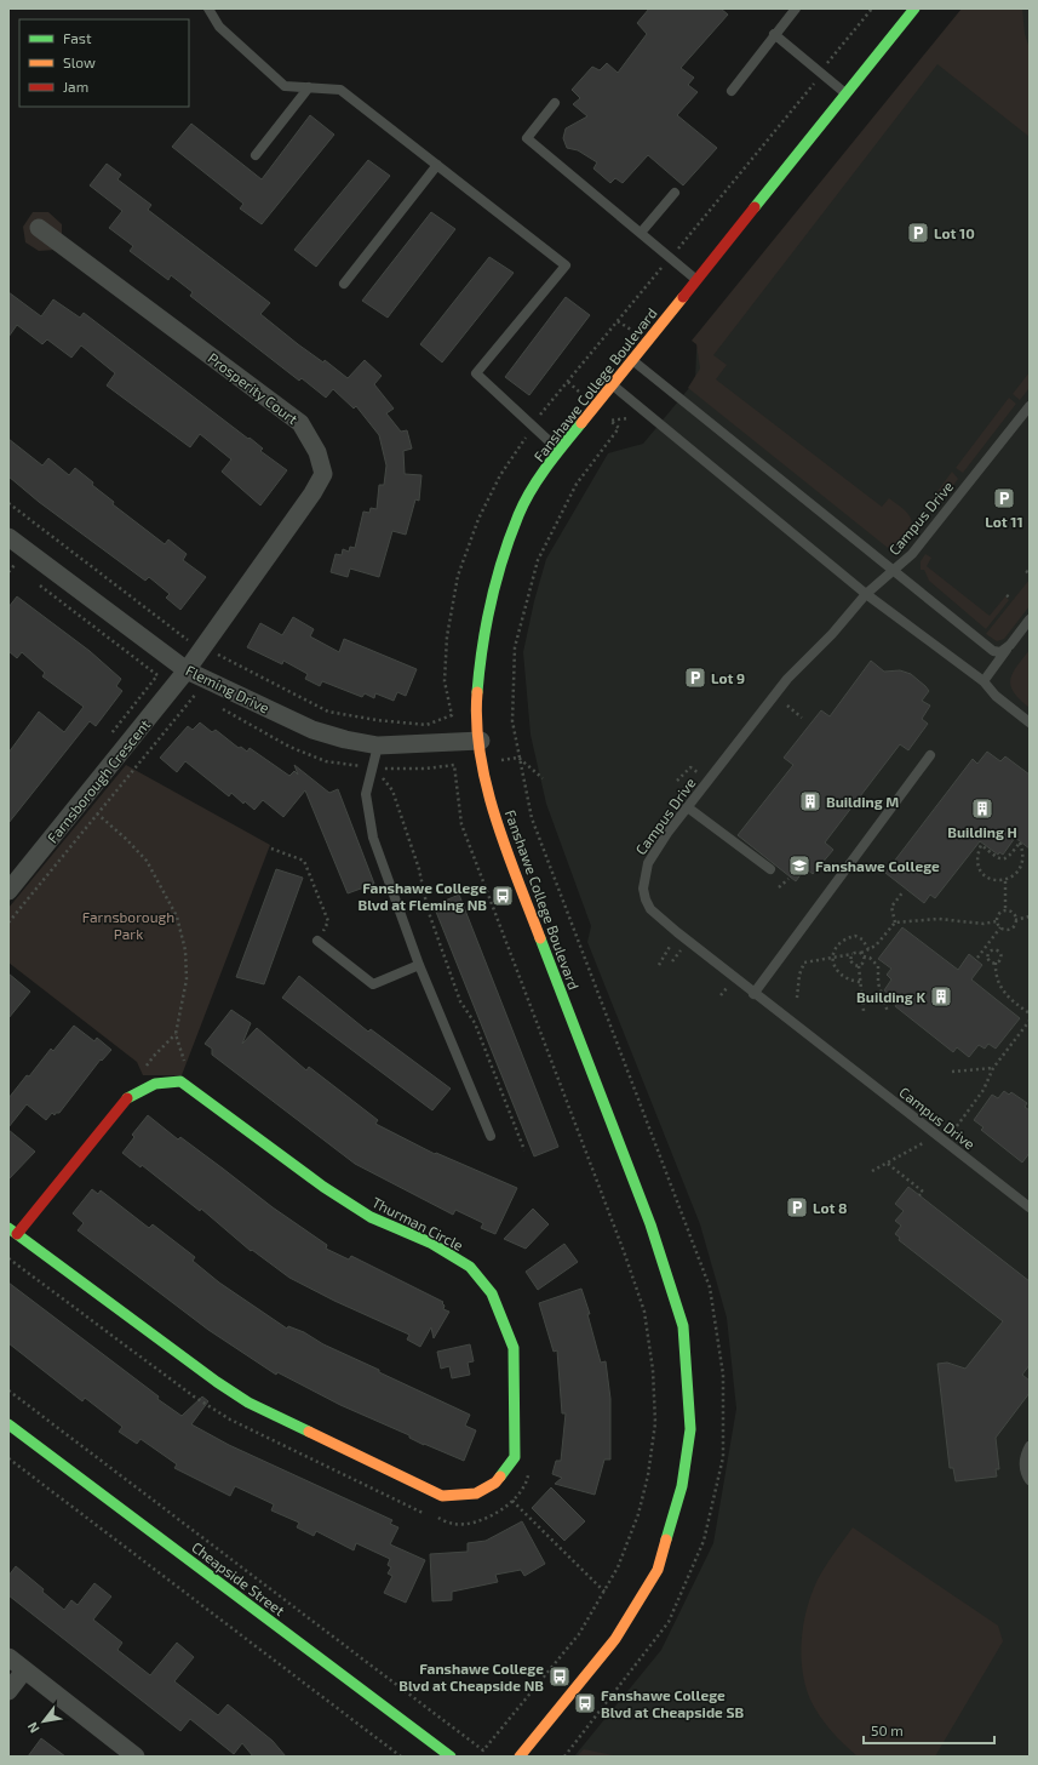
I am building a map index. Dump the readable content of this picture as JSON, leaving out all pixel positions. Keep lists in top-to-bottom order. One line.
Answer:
{"streets":{"street":["Fanshawe College Boulevard","Prosperity Court","Fleming Drive","Farnsborough Crescent","Thurman Circle","Cheapside Street"],"lane":["Campus Drive"]},"crossings":[["Fanshawe College Boulevard","Fleming Drive"],["Prosperity Court","Fleming Drive"],["Prosperity Court","Farnsborough Crescent"],["Fleming Drive","Farnsborough Crescent"]],"parks":["Farnsborough Park"],"places":{"parking":["Lot 10","Lot 11","Lot 9","Lot 8"],"building":["Building M","Building H","Building K"],"school or university":["Fanshawe College"],"bus stop":["Fanshawe College Blvd at Fleming NB","Fanshawe College Blvd at Cheapside NB","Fanshawe College Blvd at Cheapside SB"]},"legend":["Fast","Slow","Jam"],"scale_bar":"50 m","north":"bottom left"}
